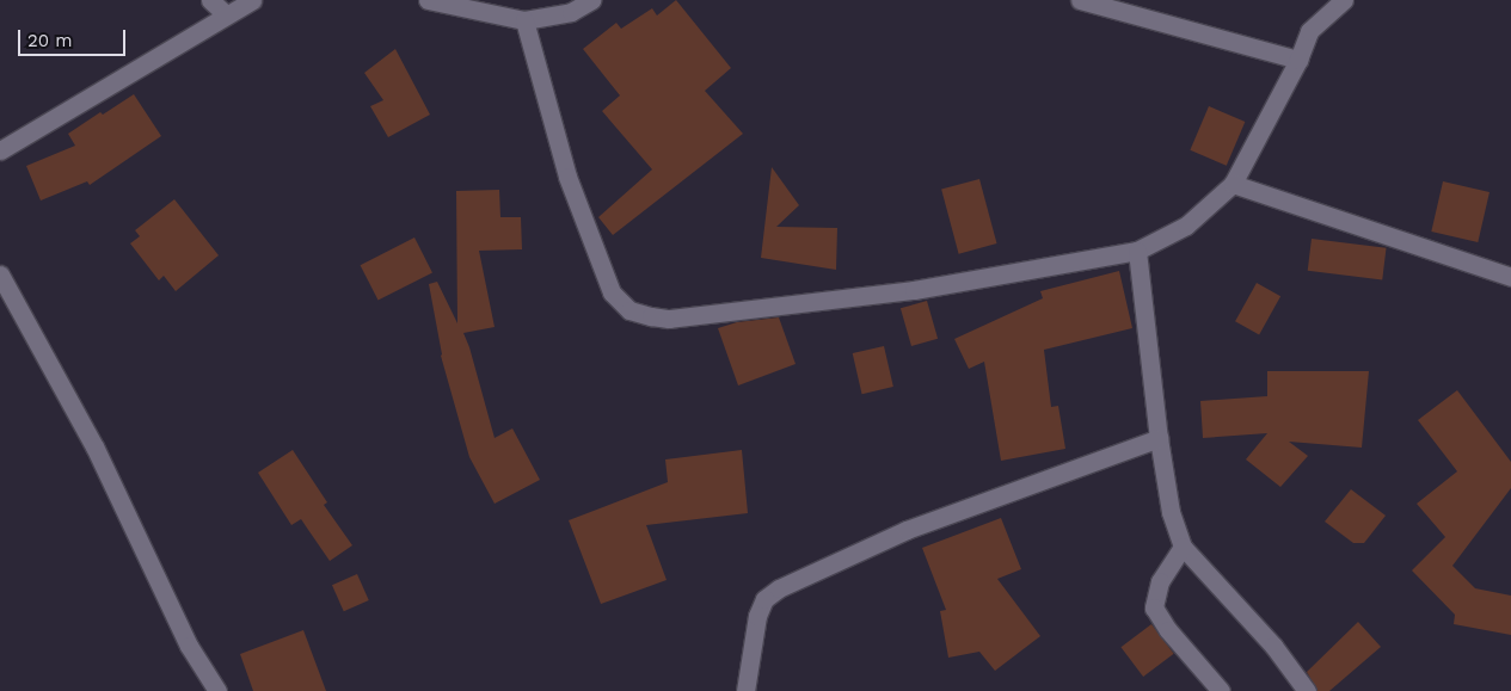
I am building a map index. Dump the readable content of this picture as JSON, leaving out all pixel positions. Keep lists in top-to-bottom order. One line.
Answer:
{"scale_bar":"20 m"}
